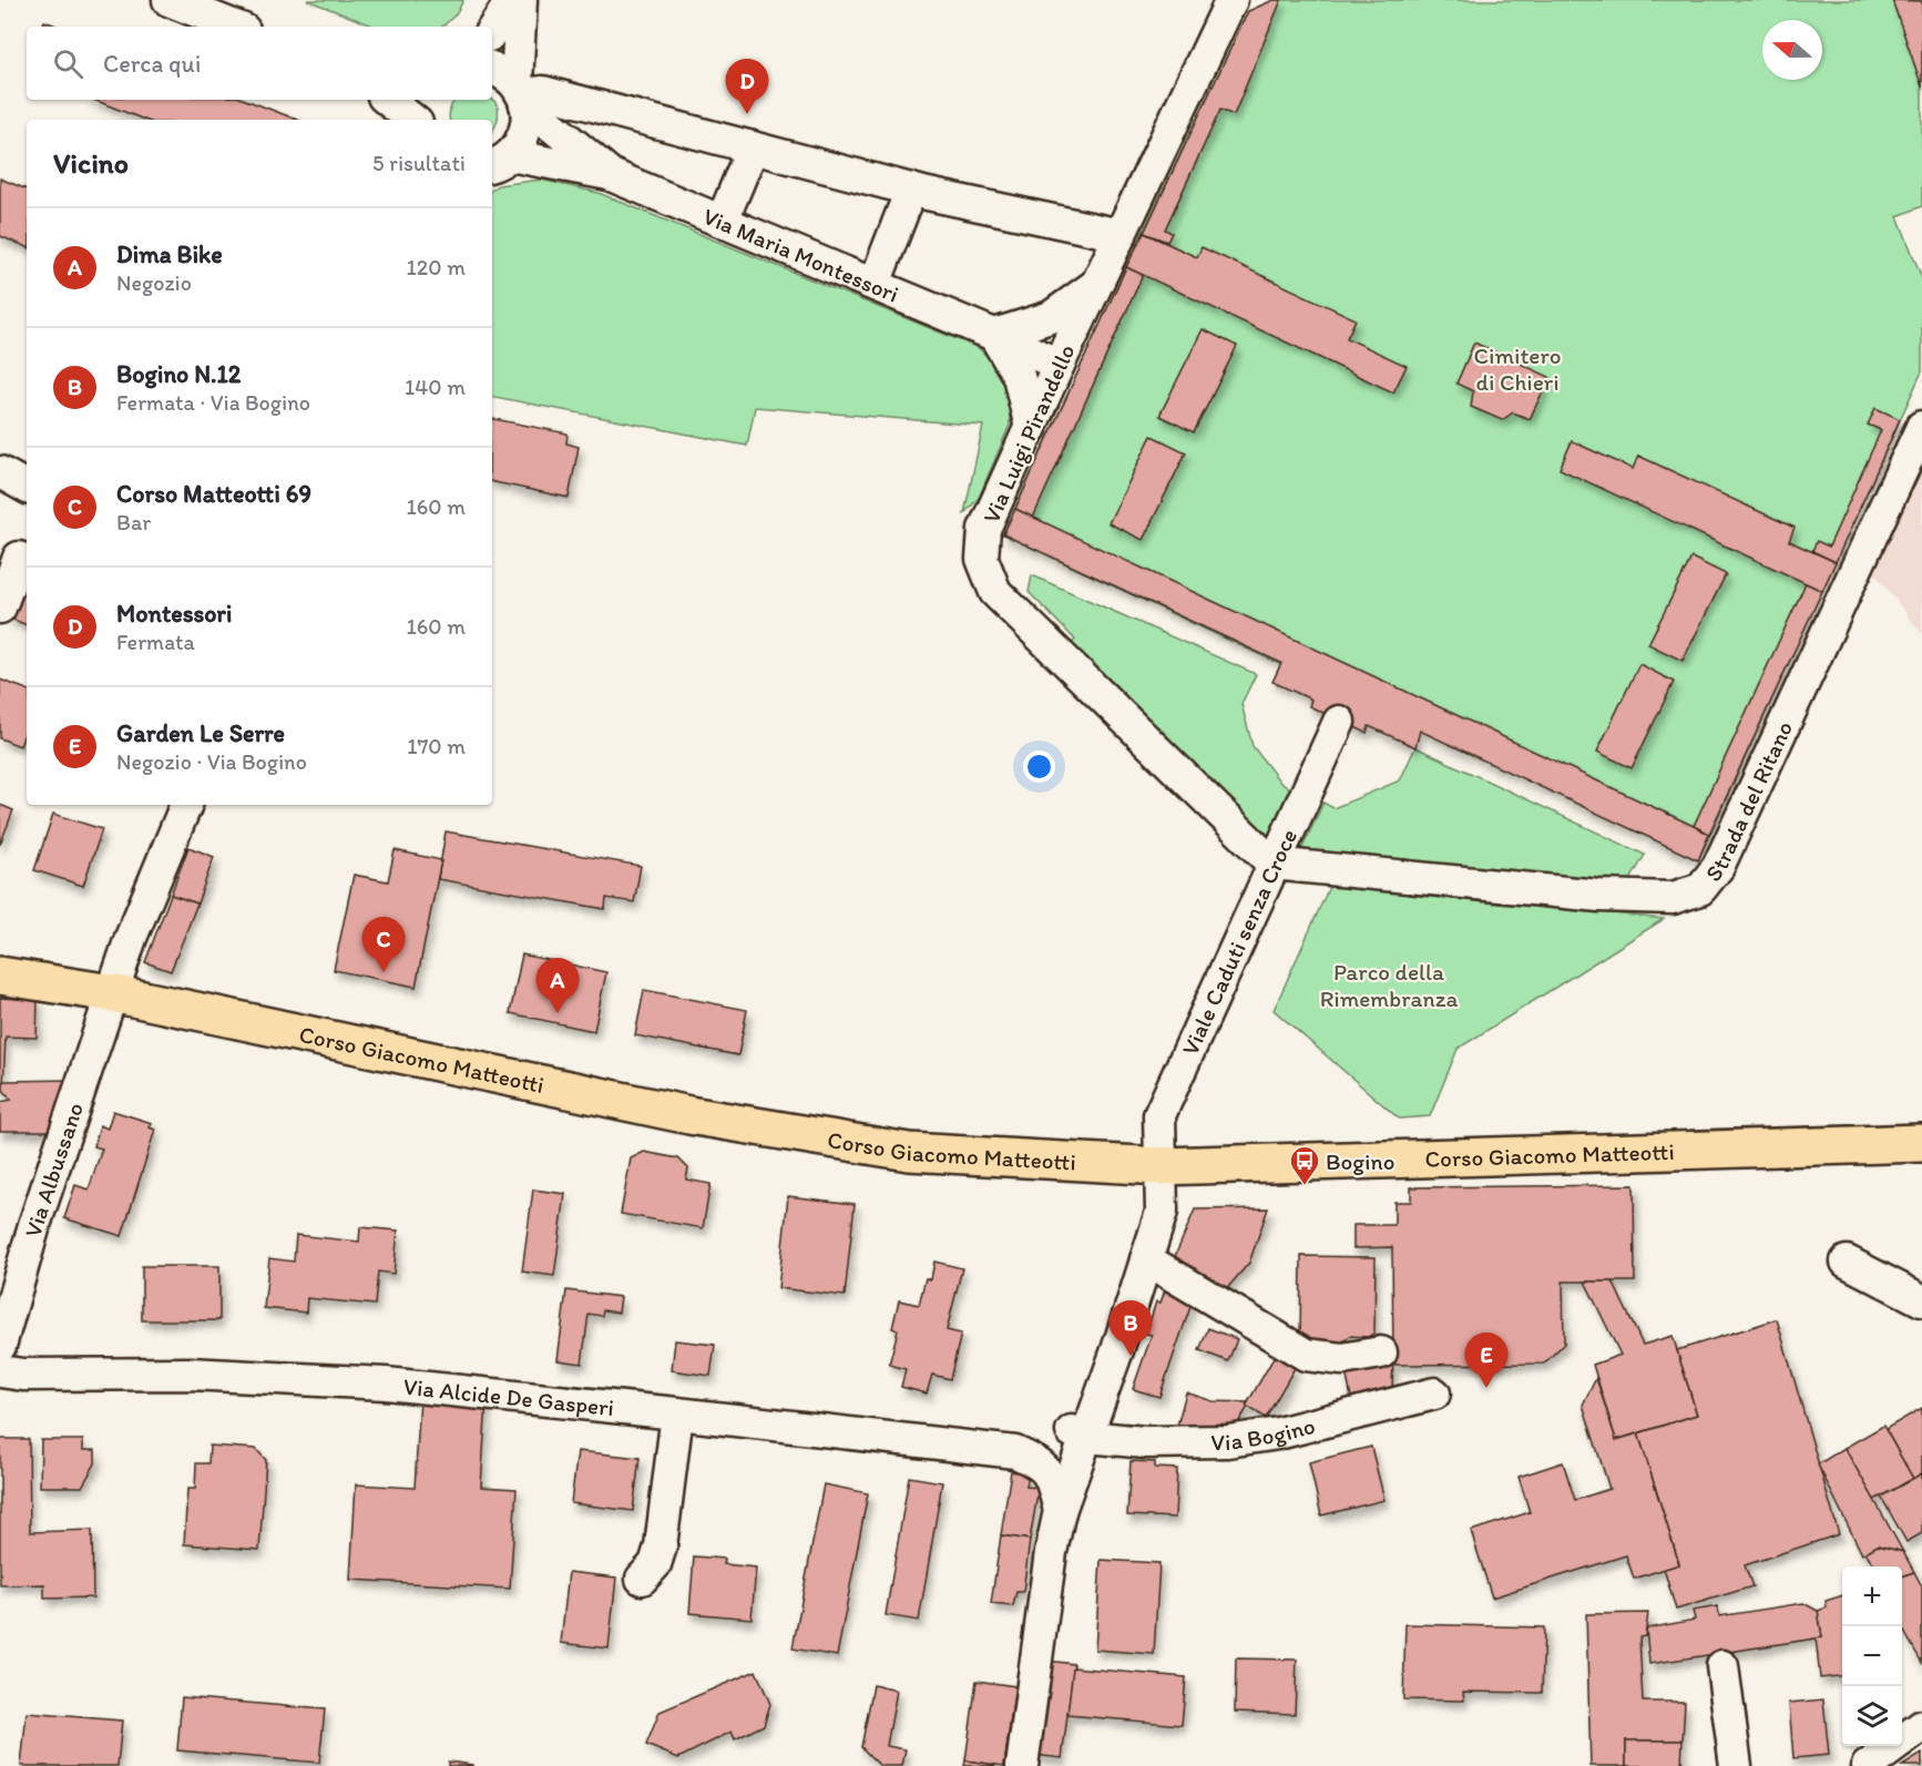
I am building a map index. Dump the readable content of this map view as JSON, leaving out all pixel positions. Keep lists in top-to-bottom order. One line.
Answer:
{"streets":{"main road":["Corso Giacomo Matteotti"],"street":["Via Maria Montessori","Via Luigi Pirandello","Strada del Ritano","Viale Caduti senza Croce","Via Albussano","Via Alcide De Gasperi","Via Bogino"]},"crossings":[["Via Maria Montessori","Via Luigi Pirandello"],["Via Luigi Pirandello","Strada del Ritano"],["Via Luigi Pirandello","Viale Caduti senza Croce"],["Strada del Ritano","Viale Caduti senza Croce"],["Viale Caduti senza Croce","Corso Giacomo Matteotti"],["Corso Giacomo Matteotti","Via Albussano"],["Via Alcide De Gasperi","Via Bogino"]],"parks":["Cimitero di Chieri","Parco della Rimembranza"],"places":{"bus stop":["Bogino"]},"north":"left","page":{"search":"Cerca qui","pins":["D","C","A","B","E"],"heading":["Vicino","5 risultati"],"list":[{"mark":"A","name":"Dima Bike","note":"Negozio","value":"120 m"},{"mark":"B","name":"Bogino N.12","note":"Fermata · Via Bogino","value":"140 m"},{"mark":"C","name":"Corso Matteotti 69","note":"Bar","value":"160 m"},{"mark":"D","name":"Montessori","note":"Fermata","value":"160 m"},{"mark":"E","name":"Garden Le Serre","note":"Negozio · Via Bogino","value":"170 m"}],"map_buttons":["+","−"]}}
